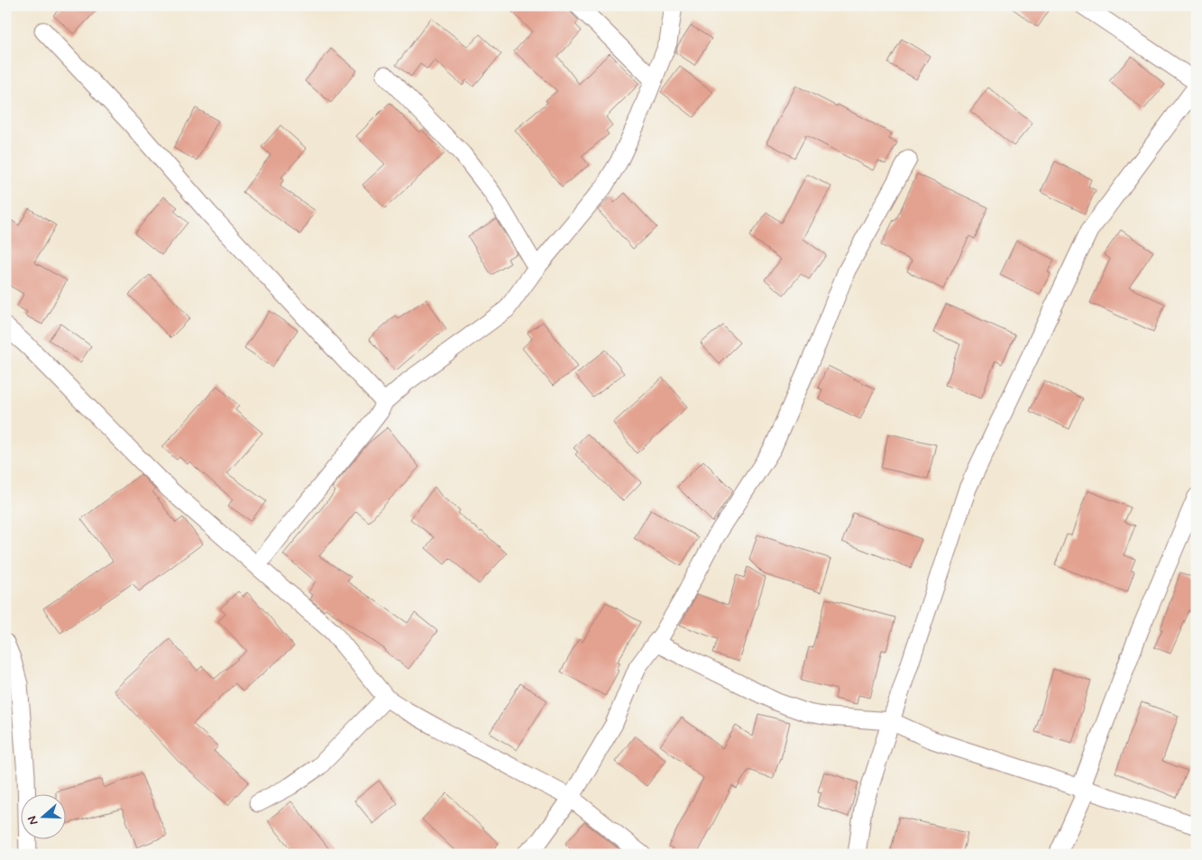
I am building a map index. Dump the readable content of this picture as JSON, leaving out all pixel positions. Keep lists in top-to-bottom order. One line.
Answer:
{"north":"left"}
